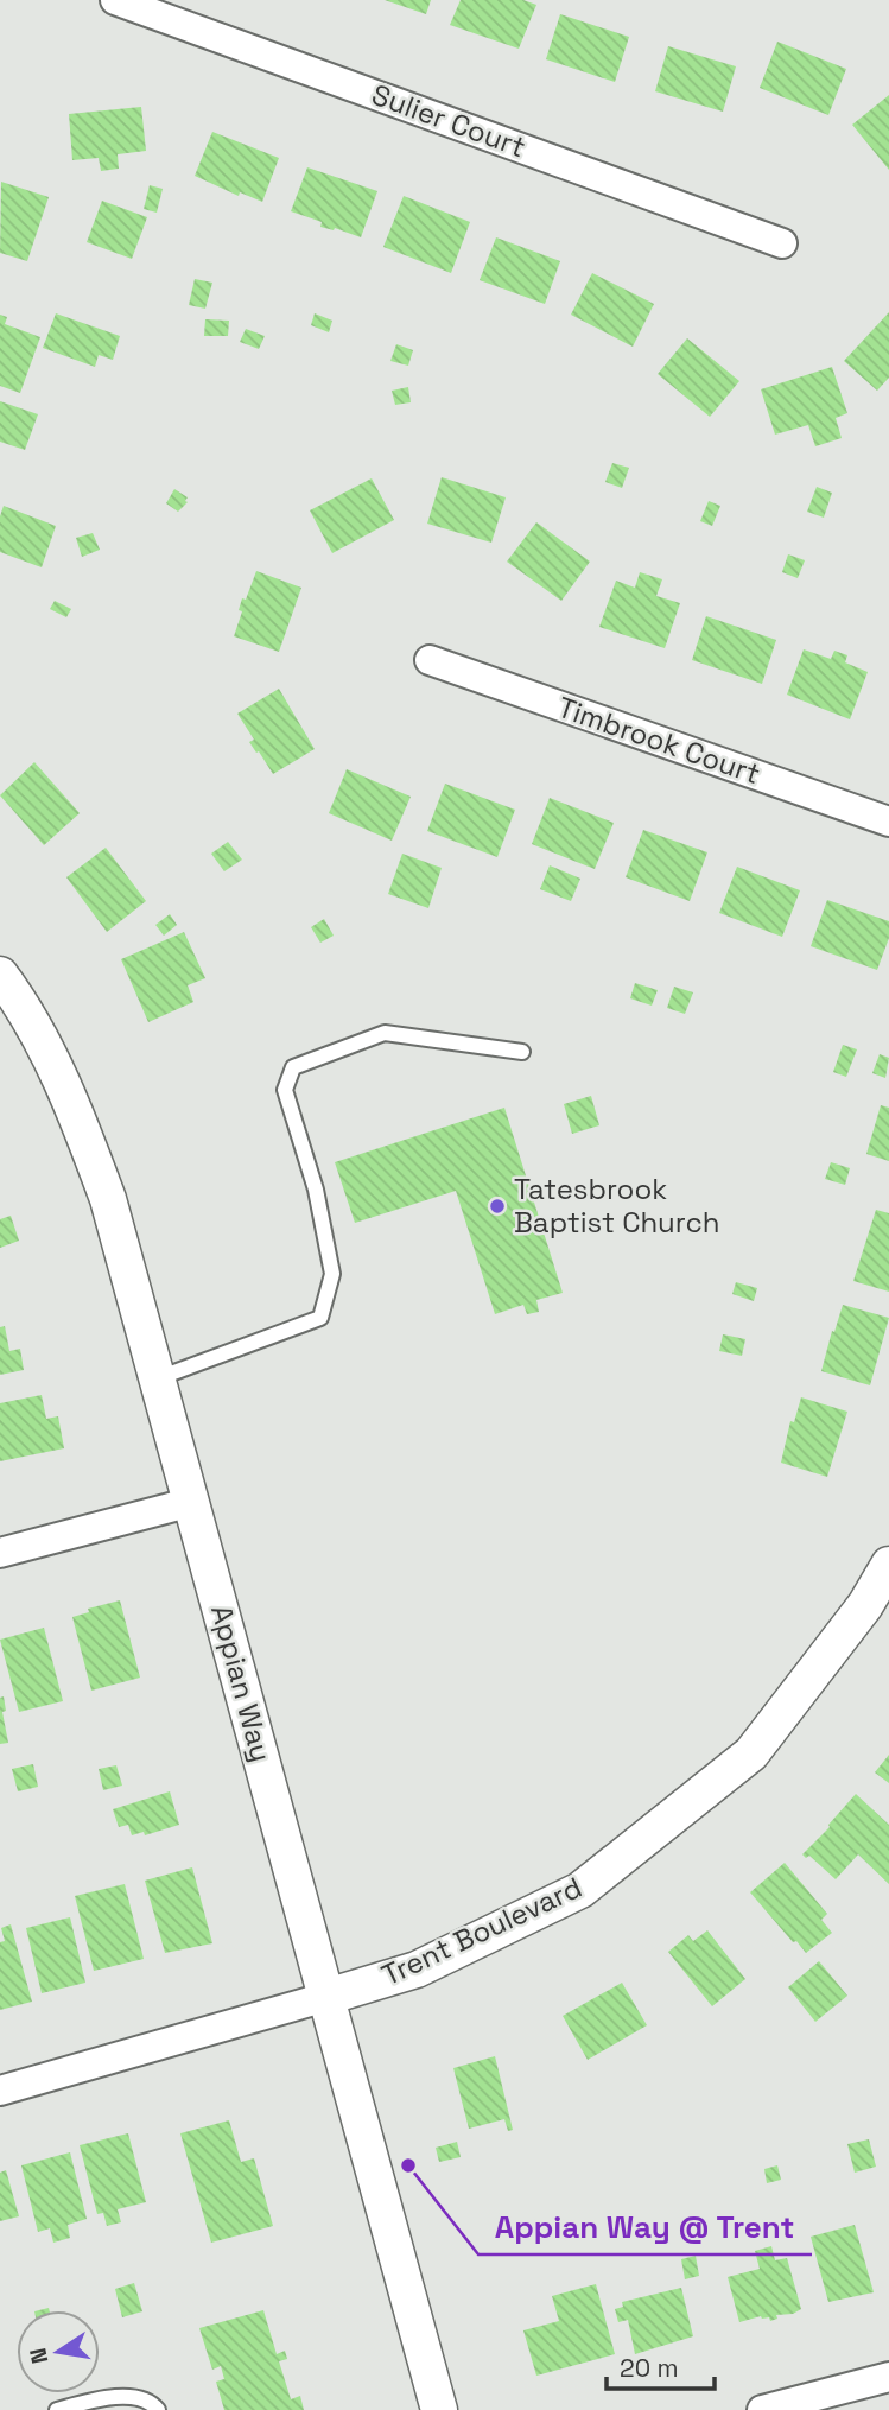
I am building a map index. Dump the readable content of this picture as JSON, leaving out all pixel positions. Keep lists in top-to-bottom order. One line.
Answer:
{"streets":{"street":["Sulier Court","Timbrook Court","Appian Way","Trent Boulevard"]},"crossings":[["Appian Way","Trent Boulevard"]],"places":["Tatesbrook Baptist Church","Appian Way @ Trent"],"scale_bar":"20 m","north":"left"}
